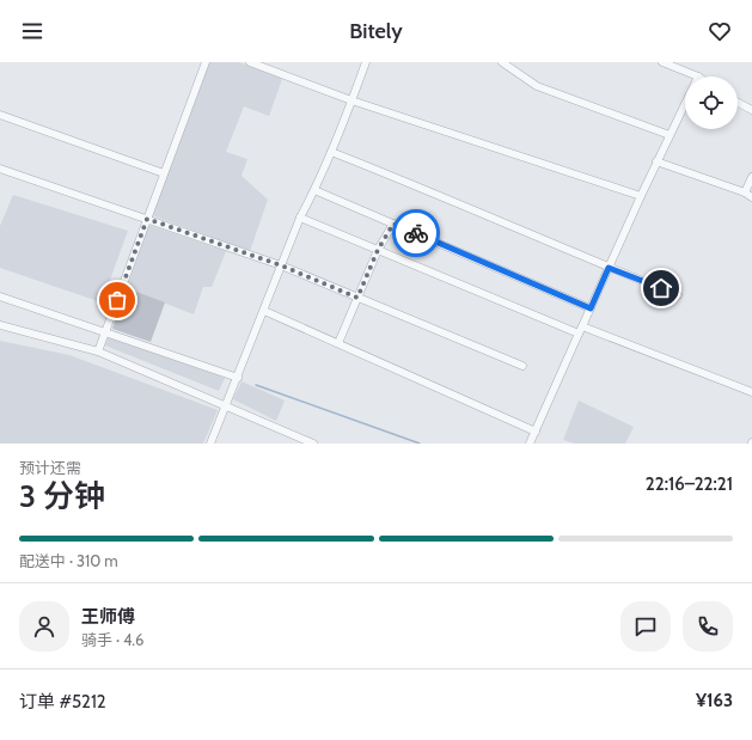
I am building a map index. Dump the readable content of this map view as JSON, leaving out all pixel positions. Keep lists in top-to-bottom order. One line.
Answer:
{"page":{"header":"Bitely","heading":["3 分钟","预计还需","22:16–22:21"],"panel":["王师傅","骑手 · 4.6","订单 #5212","¥163"],"bar":"配送中 · 310 m"}}
